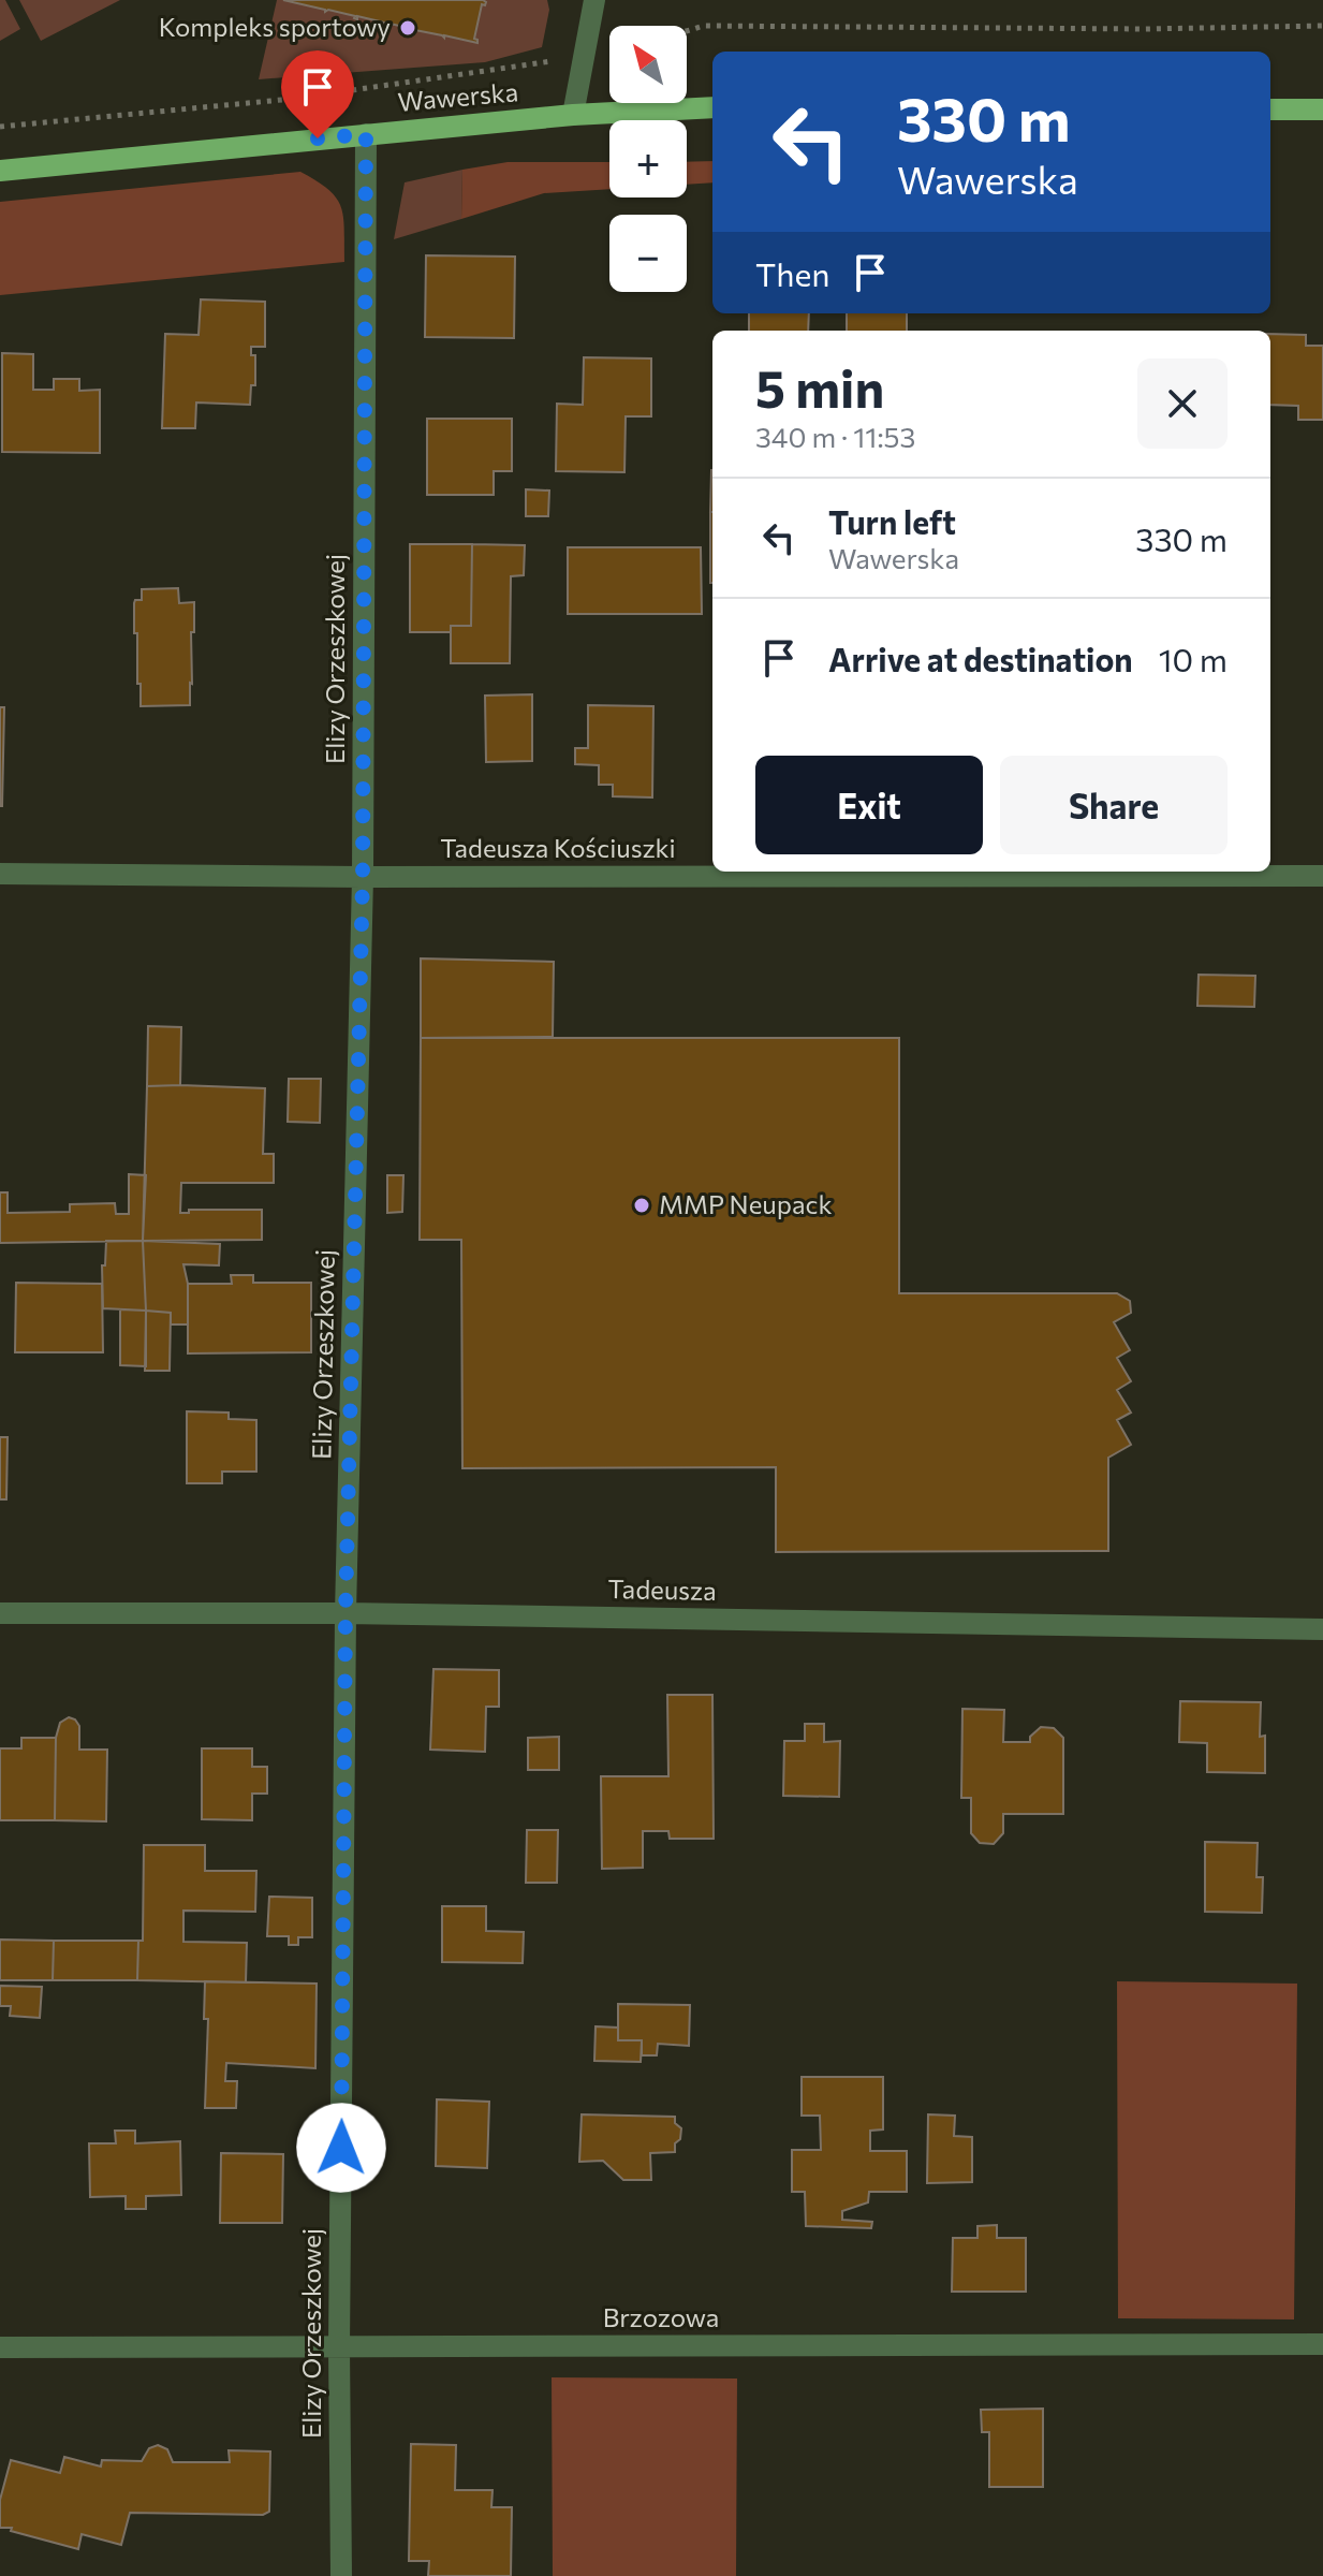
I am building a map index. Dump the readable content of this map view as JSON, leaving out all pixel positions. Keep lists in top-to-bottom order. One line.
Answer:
{"streets":{"main road":["Wawerska"],"street":["Elizy Orzeszkowej","Tadeusza Kościuszki","Tadeusza","Brzozowa"]},"crossings":[["Wawerska","Elizy Orzeszkowej"],["Elizy Orzeszkowej","Tadeusza Kościuszki"],["Elizy Orzeszkowej","Tadeusza"],["Elizy Orzeszkowej","Brzozowa"]],"places":["Kompleks sportowy","MMP Neupack"],"north":"top left","page":{"map_buttons":["+","−"],"turn":["330 m","Wawerska"],"then":"Then","heading":["5 min","340 m · 11:53"],"list":[{"name":"Turn left","note":"Wawerska","value":"330 m"},{"name":"Arrive at destination","value":"10 m"}],"buttons":["Exit","Share"]}}
